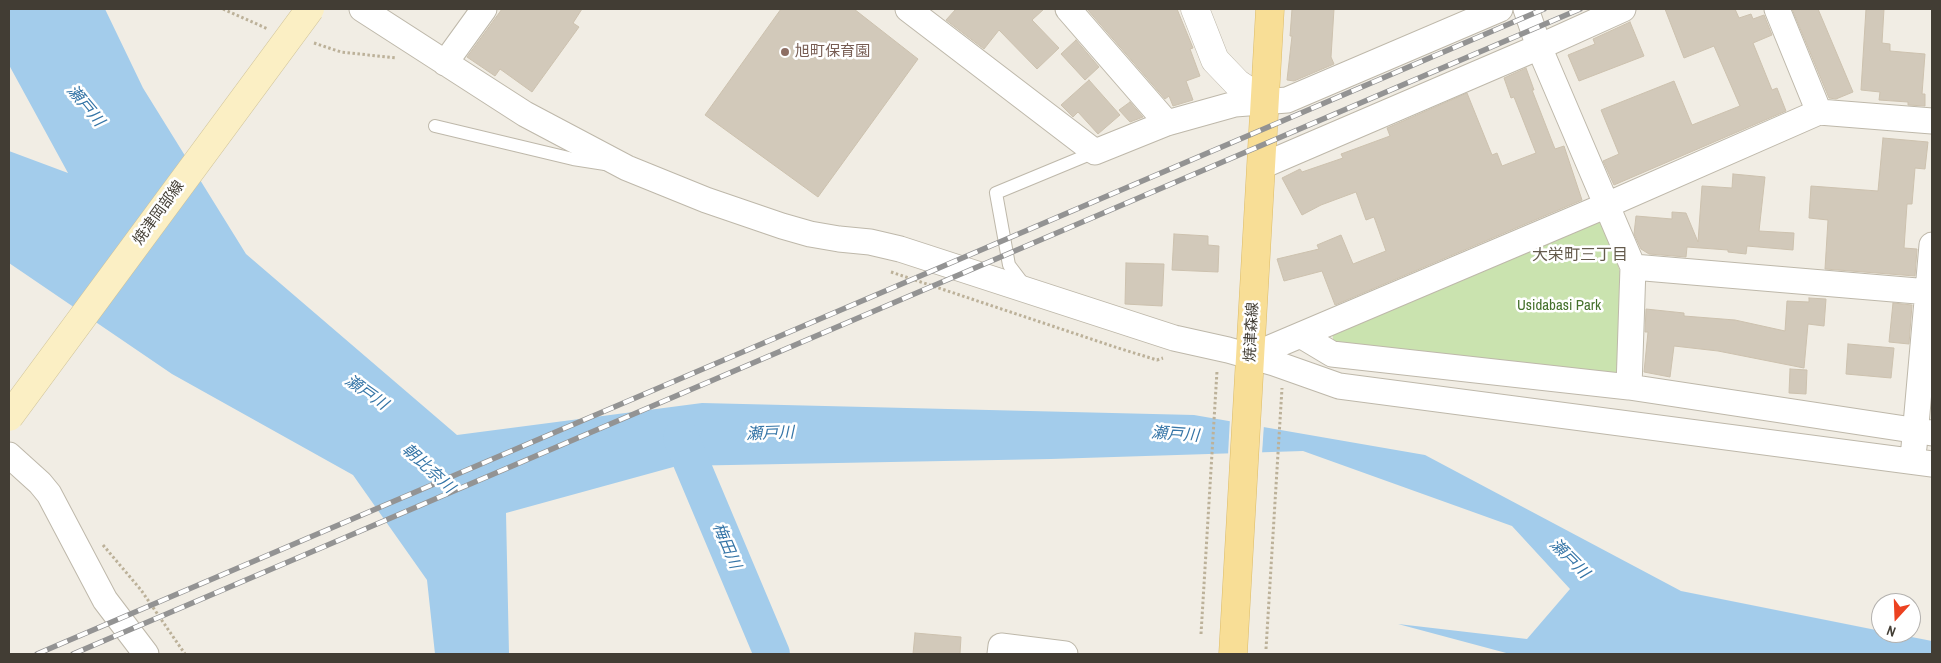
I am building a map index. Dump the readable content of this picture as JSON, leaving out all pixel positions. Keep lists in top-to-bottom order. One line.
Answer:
{"streets":{"main road":["焼津岡部線","焼津森線"]},"districts":["大栄町三丁目"],"water":["瀬戸川","朝比奈川","梅田川"],"parks":["Usidabasi Park"],"places":["旭町保育園"],"north":"bottom"}
